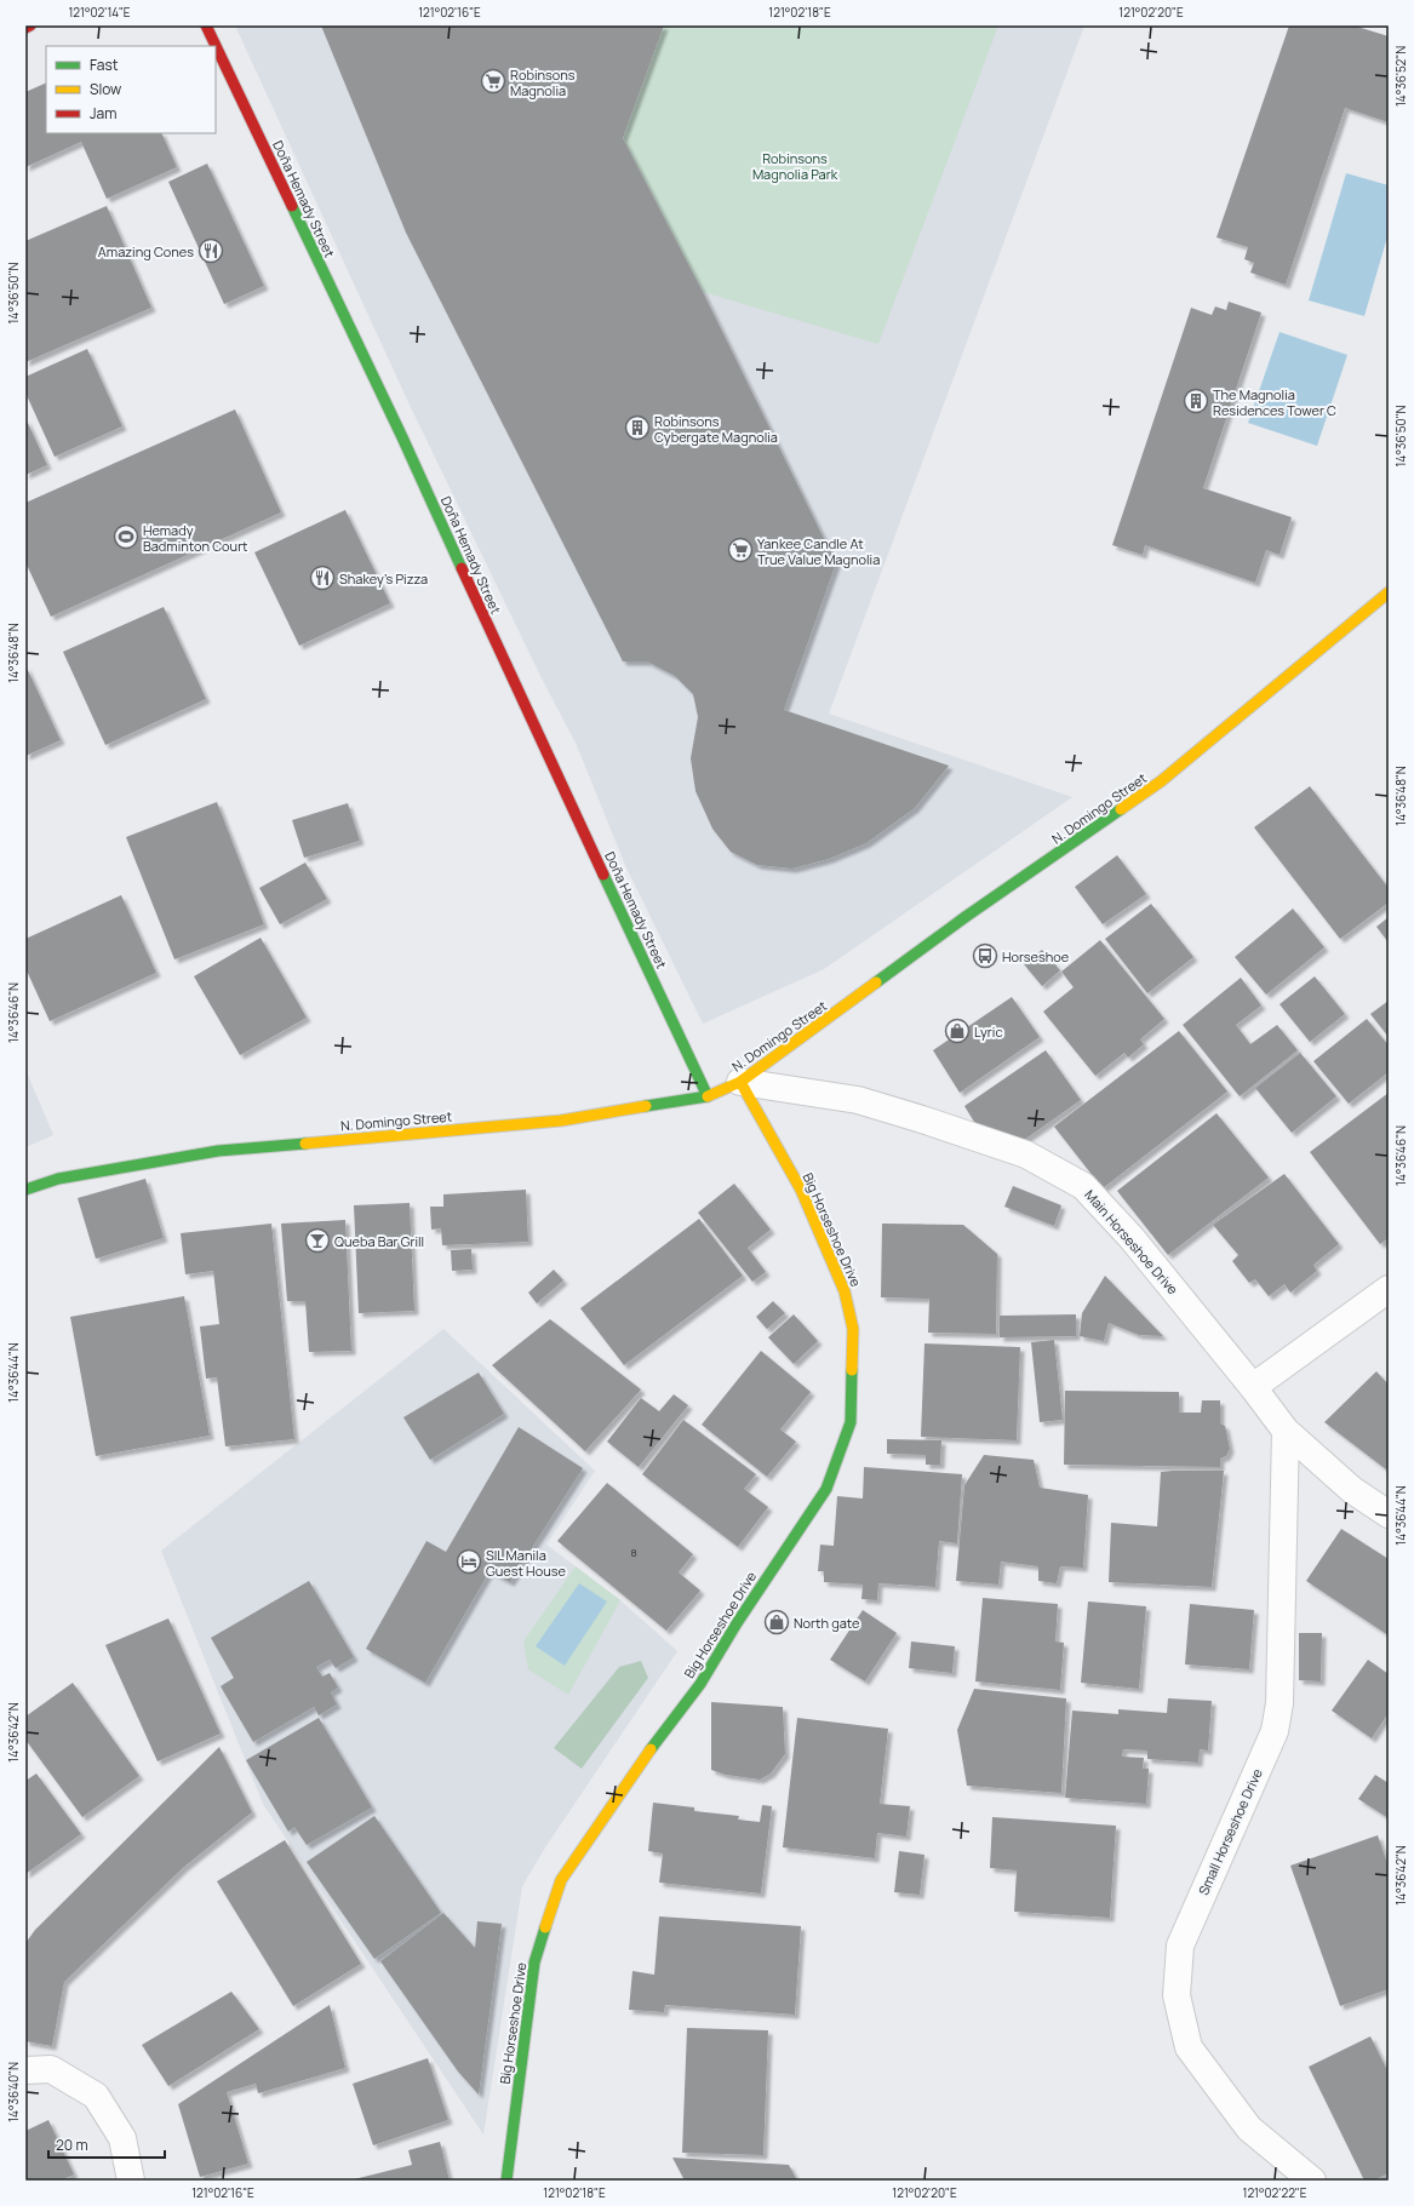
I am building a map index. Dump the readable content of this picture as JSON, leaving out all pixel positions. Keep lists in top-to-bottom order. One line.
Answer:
{"streets":{"main road":["Doña Hemady Street","N. Domingo Street","Big Horseshoe Drive"],"street":["Main Horseshoe Drive","Small Horseshoe Drive"]},"crossings":[["Doña Hemady Street","N. Domingo Street"],["N. Domingo Street","Big Horseshoe Drive"],["N. Domingo Street","Main Horseshoe Drive"],["Big Horseshoe Drive","Main Horseshoe Drive"],["Main Horseshoe Drive","Small Horseshoe Drive"]],"parks":["Robinsons Magnolia Park"],"places":{"supermarket":["Robinsons Magnolia","Yankee Candle At True Value Magnolia"],"restaurant":["Amazing Cones","Shakey's Pizza"],"building":["The Magnolia Residences Tower C","Robinsons Cybergate Magnolia"],"sports":["Hemady Badminton Court"],"bus stop":["Horseshoe"],"shop":["Lyric","North gate"],"bar":["Queba Bar Grill"],"hotel":["SIL Manila Guest House"]},"house_numbers":["8"],"legend":["Fast","Slow","Jam"],"scale_bar":"20 m","coordinates":["121°02'14\"E","121°02'16\"E","121°02'18\"E","121°02'20\"E","14°36'52\"N","14°36'50\"N","14°36'48\"N","14°36'46\"N","14°36'44\"N","14°36'42\"N","14°36'40\"N","121°02'22\"E"]}
